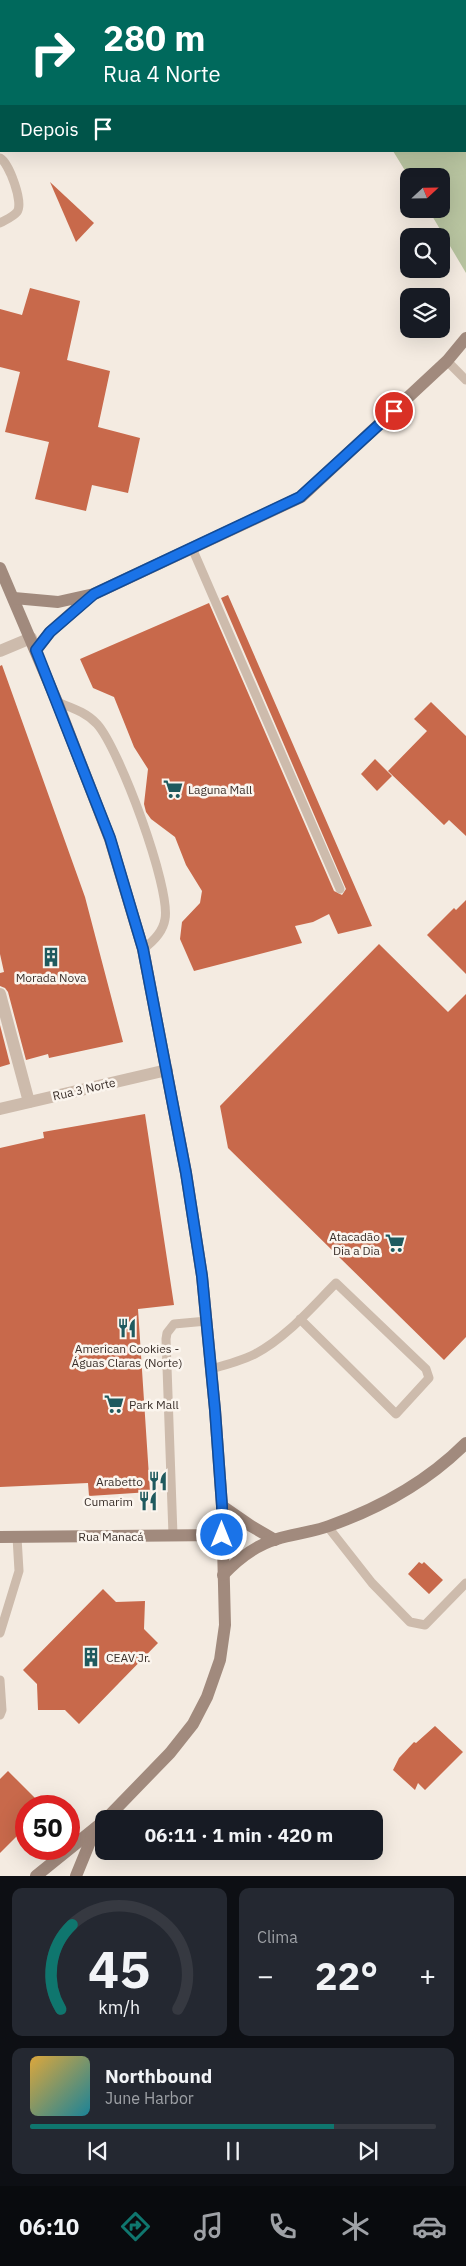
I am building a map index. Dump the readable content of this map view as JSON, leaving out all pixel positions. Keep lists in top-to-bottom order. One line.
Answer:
{"streets":{"main road":["Rua Manacá"],"street":["Rua 3 Norte"]},"places":{"supermarket":["Laguna Mall","Atacadão Dia a Dia","Park Mall"],"building":["Morada Nova","CEAV Jr."],"restaurant":["American Cookies - Águas Claras (Norte)","Arabetto","Cumarim"]},"north":"right","page":{"turn":["280 m","Rua 4 Norte"],"then":"Depois","limit":"50","trip":"06:11 · 1 min · 420 m","tile":"Clima","heat":["−","22°","+"],"song":["Northbound","June Harbor"],"tabs":"06:10","gauge":["45","km/h"]}}
